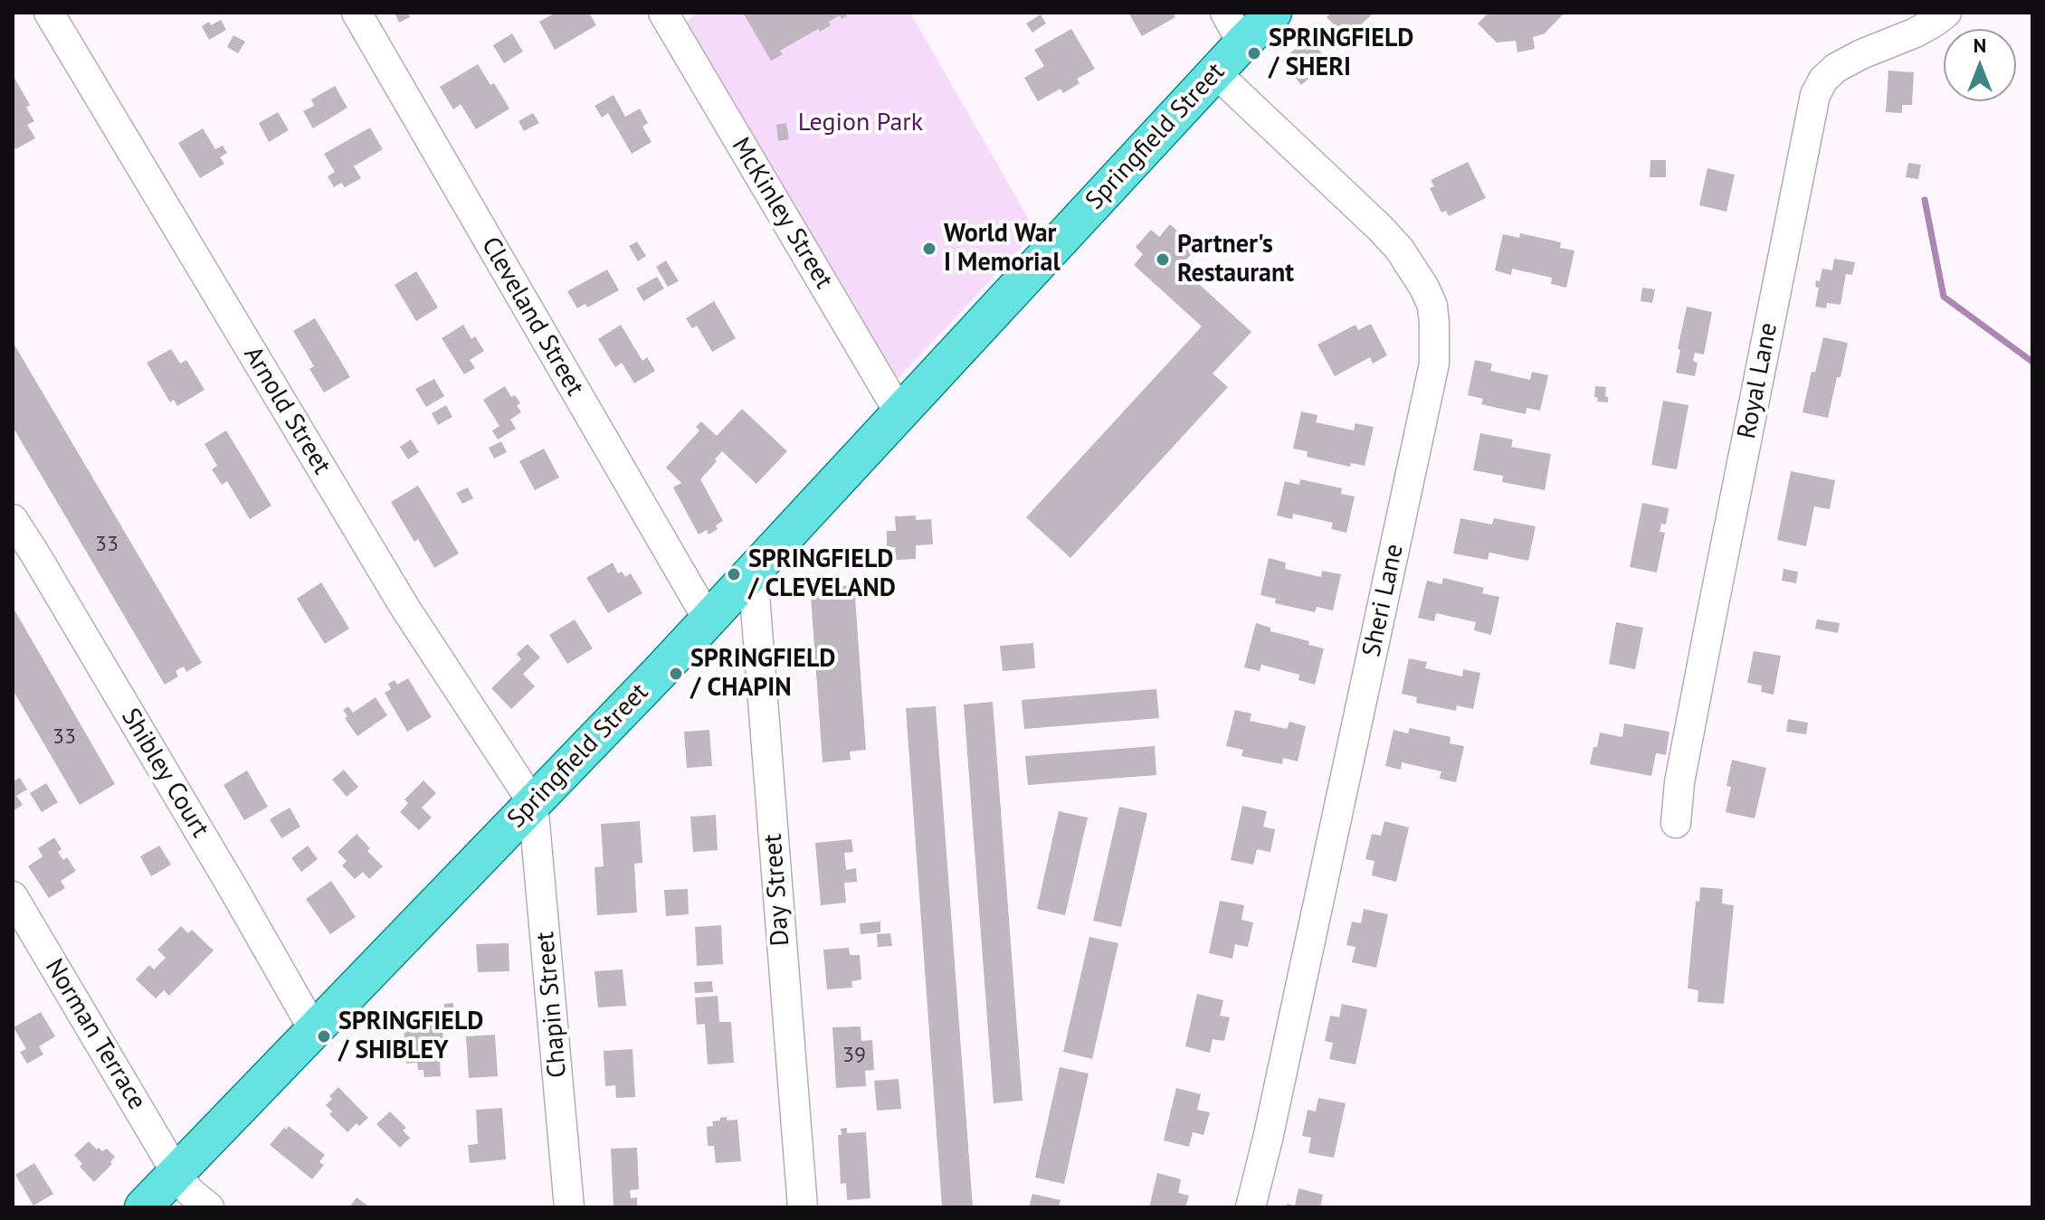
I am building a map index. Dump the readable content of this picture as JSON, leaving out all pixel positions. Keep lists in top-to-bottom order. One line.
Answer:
{"streets":{"main road":["Springfield Street"],"street":["McKinley Street","Cleveland Street","Royal Lane","Arnold Street","Sheri Lane","Shibley Court","Day Street","Chapin Street","Norman Terrace"]},"crossings":[["Springfield Street","McKinley Street"],["Springfield Street","Cleveland Street"],["Springfield Street","Arnold Street"],["Springfield Street","Sheri Lane"],["Springfield Street","Shibley Court"],["Springfield Street","Day Street"],["Springfield Street","Chapin Street"],["Springfield Street","Norman Terrace"],["Arnold Street","Chapin Street"]],"parks":["Legion Park"],"places":["SPRINGFIELD / SHERI","World War I Memorial","Partner's Restaurant","SPRINGFIELD / CLEVELAND","SPRINGFIELD / CHAPIN","SPRINGFIELD / SHIBLEY"],"house_numbers":["33","33","39"],"north":"top"}
